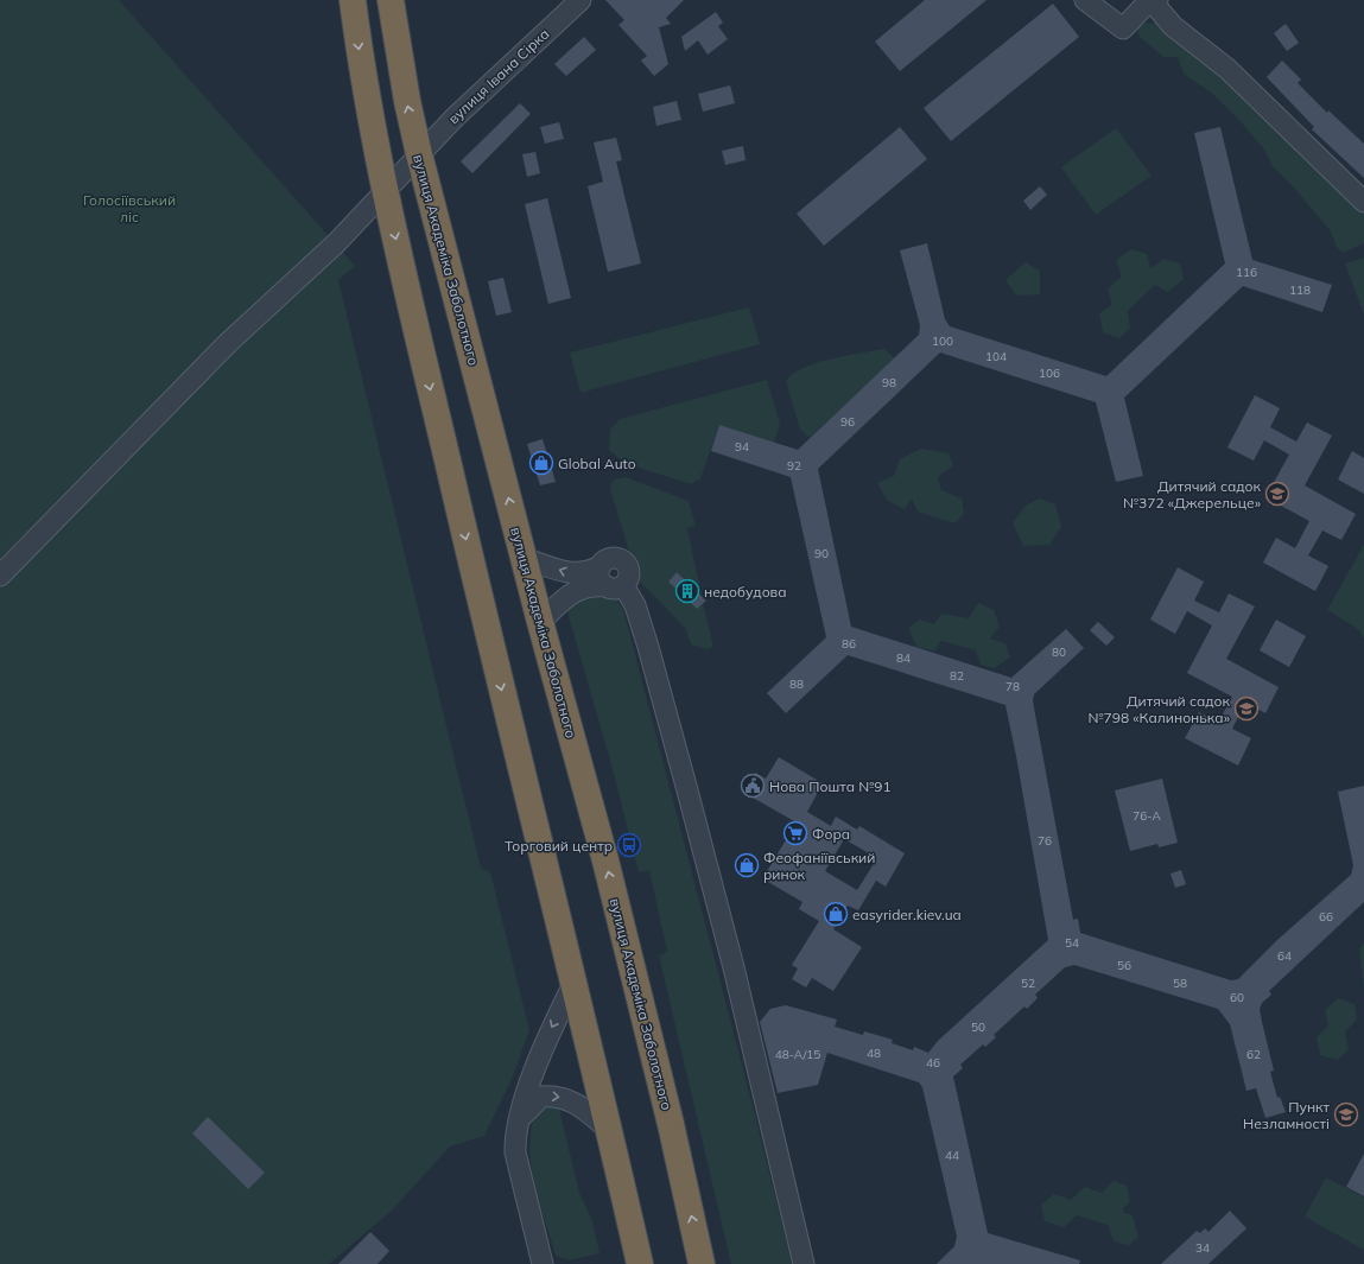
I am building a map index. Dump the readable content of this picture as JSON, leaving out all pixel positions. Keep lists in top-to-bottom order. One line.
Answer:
{"streets":{"highway":["вулиця Академіка Заболотного"],"street":["вулиця Івана Сірка"]},"crossings":[["вулиця Івана Сірка","вулиця Академіка Заболотного"]],"parks":["Голосіївський ліс"],"places":{"shop":["Global Auto","Феофаніївський ринок","easyrider.kiev.ua"],"school or university":["Дитячий садок №372 «Джерельце»","Дитячий садок №798 «Калинонька»","Пункт Незламності"],"building":["недобудова"],"public building":["Нова Пошта №91"],"supermarket":["Фора"],"bus stop":["Торговий центр"]},"house_numbers":["116","118","100","104","106","98","96","94","92","90","86","80","84","82","88","78","76-А","76","66","54","64","56","52","58","60","50","48","48-А/15","62","46","44","34"]}
